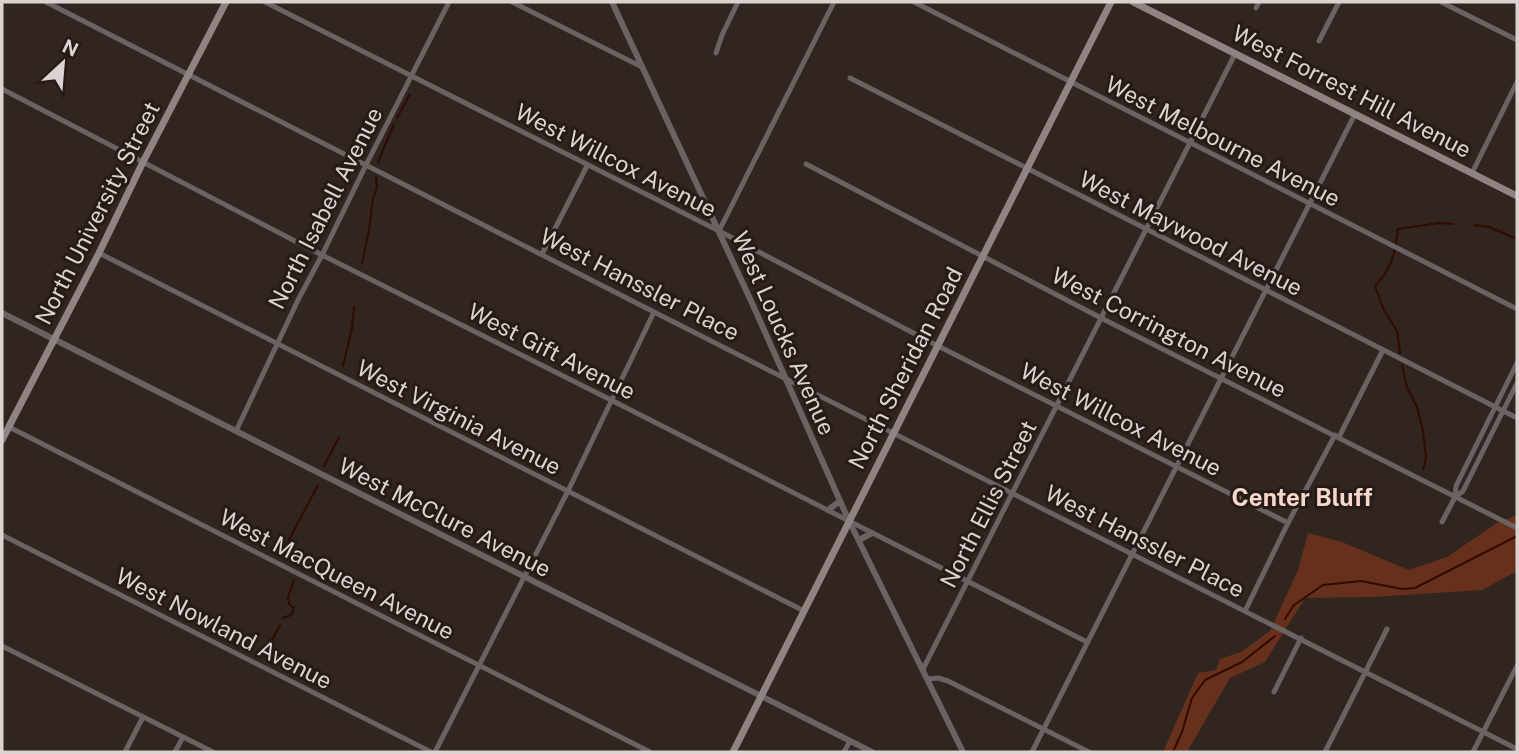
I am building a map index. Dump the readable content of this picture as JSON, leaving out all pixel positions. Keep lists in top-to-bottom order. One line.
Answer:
{"streets":{"main road":["West Forrest Hill Avenue","North University Street","North Sheridan Road"],"street":["West Melbourne Avenue","West Willcox Avenue","North Isabell Avenue","West Maywood Avenue","West Hanssler Place","West Corrington Avenue","West Loucks Avenue","West Gift Avenue","West Virginia Avenue","North Ellis Street","West McClure Avenue","West MacQueen Avenue","West Nowland Avenue"]},"crossings":[["West Forrest Hill Avenue","North Ellis Street"],["West Melbourne Avenue","North Sheridan Road"],["West Melbourne Avenue","North Ellis Street"],["West Willcox Avenue","North Isabell Avenue"],["West Willcox Avenue","West Loucks Avenue"],["West Willcox Avenue","North Sheridan Road"],["West Willcox Avenue","North Ellis Street"],["North Isabell Avenue","West Hanssler Place"],["North Isabell Avenue","West Gift Avenue"],["North Isabell Avenue","West Virginia Avenue"],["North Isabell Avenue","West McClure Avenue"],["North University Street","West Hanssler Place"],["North University Street","West Gift Avenue"],["North University Street","West Virginia Avenue"],["North University Street","West McClure Avenue"],["North University Street","West MacQueen Avenue"],["West Maywood Avenue","North Sheridan Road"],["West Maywood Avenue","North Ellis Street"],["West Hanssler Place","West Loucks Avenue"],["West Hanssler Place","North Sheridan Road"],["West Hanssler Place","North Ellis Street"],["West Corrington Avenue","North Sheridan Road"],["West Corrington Avenue","North Ellis Street"],["West Loucks Avenue","West Gift Avenue"],["West Loucks Avenue","North Sheridan Road"],["West Loucks Avenue","North Ellis Street"],["West Gift Avenue","North Sheridan Road"],["West Gift Avenue","North Ellis Street"],["North Sheridan Road","West Virginia Avenue"],["North Sheridan Road","West McClure Avenue"]],"districts":["Center Bluff"],"north":"top right"}
